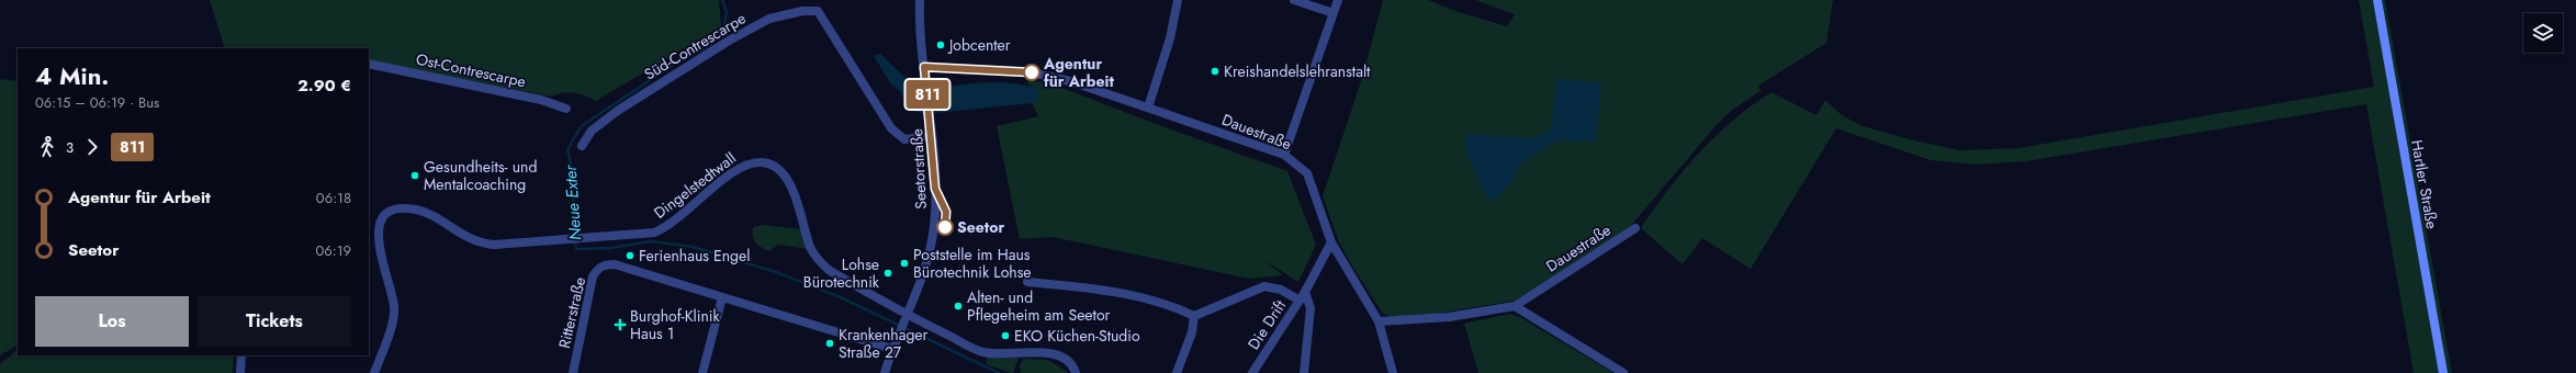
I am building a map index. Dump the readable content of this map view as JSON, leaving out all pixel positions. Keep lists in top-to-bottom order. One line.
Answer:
{"streets":{"main road":["Hartler Straße"],"street":["Süd-Contrescarpe","Ost-Contrescarpe","Dauestraße","Seetorstraße","Dingelstedtwall","Ritterstraße","Die Drift"]},"crossings":[["Süd-Contrescarpe","Seetorstraße"],["Dauestraße","Seetorstraße"],["Dauestraße","Die Drift"],["Seetorstraße","Dingelstedtwall"]],"water":["Neue Exter"],"places":{"other":["Jobcenter","Kreishandelslehranstalt","Agentur für Arbeit","Gesundheits- und Mentalcoaching","Seetor","Ferienhaus Engel","Poststelle im Haus Bürotechnik Lohse","Lohse Bürotechnik","Alten- und Pflegeheim am Seetor","EKO Küchen-Studio","Krankenhager Straße 27"],"health":["Burghof-Klinik Haus 1"]},"lines":["bus line 811"],"page":{"on_map":"811","heading":["4 Min.","06:15 – 06:19 · Bus","2.90 €"],"legs":["3","811"],"list":[{"name":"Agentur für Arbeit","value":"06:18"},{"name":"Seetor","value":"06:19"}],"buttons":["Los","Tickets"]}}
